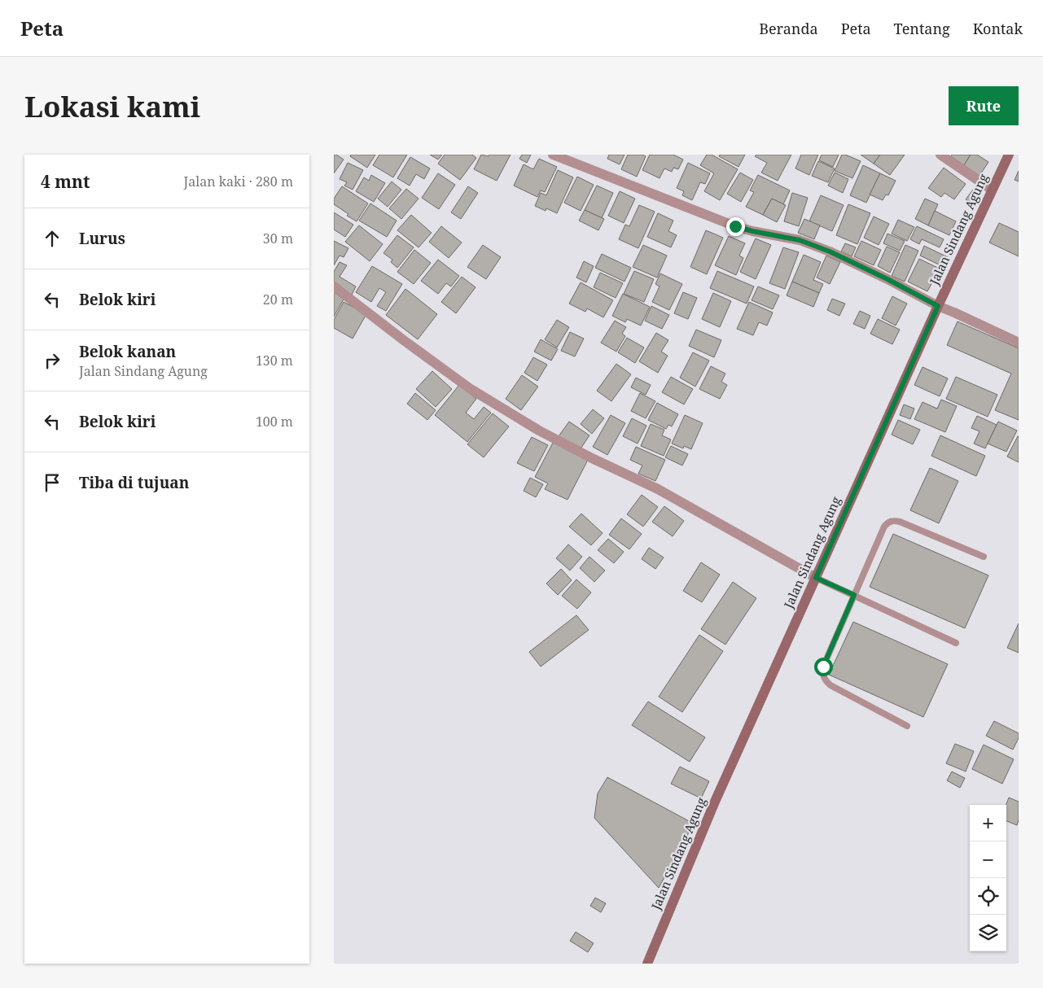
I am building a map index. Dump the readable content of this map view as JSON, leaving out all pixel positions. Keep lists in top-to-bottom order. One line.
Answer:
{"streets":{"main road":["Jalan Sindang Agung"]},"page":{"header":"Peta","nav":["Beranda","Peta","Tentang","Kontak"],"buttons":"Rute","title":"Lokasi kami","heading":["4 mnt","Jalan kaki · 280 m"],"list":[["Lurus","30 m"],["Belok kiri","20 m"],["Belok kanan","Jalan Sindang Agung","130 m"],["Belok kiri","100 m"],"Tiba di tujuan"],"map_buttons":["+","−"]}}
